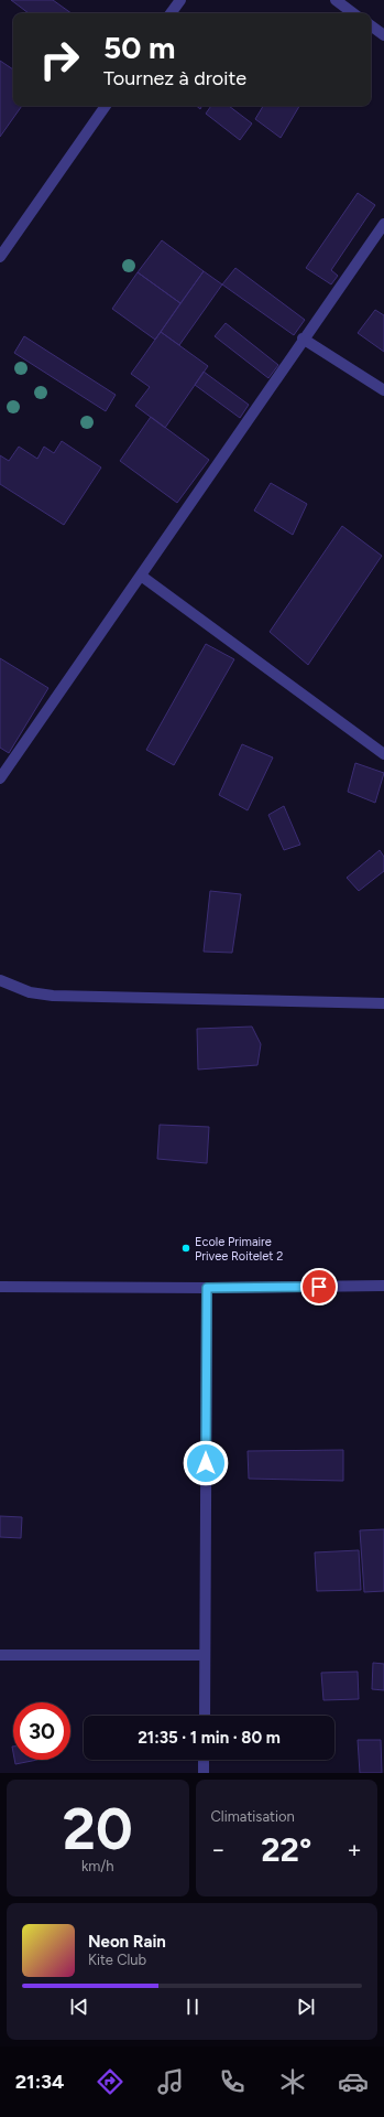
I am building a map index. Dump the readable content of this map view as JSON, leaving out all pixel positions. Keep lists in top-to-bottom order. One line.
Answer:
{"places":["Ecole Primaire Privee Roitelet 2"],"page":{"turn":["50 m","Tournez à droite"],"limit":"30","trip":"21:35 · 1 min · 80 m","tile":[["20","km/h"],"Climatisation"],"heat":["−","22°","+"],"song":["Neon Rain","Kite Club"],"tabs":"21:34"}}
